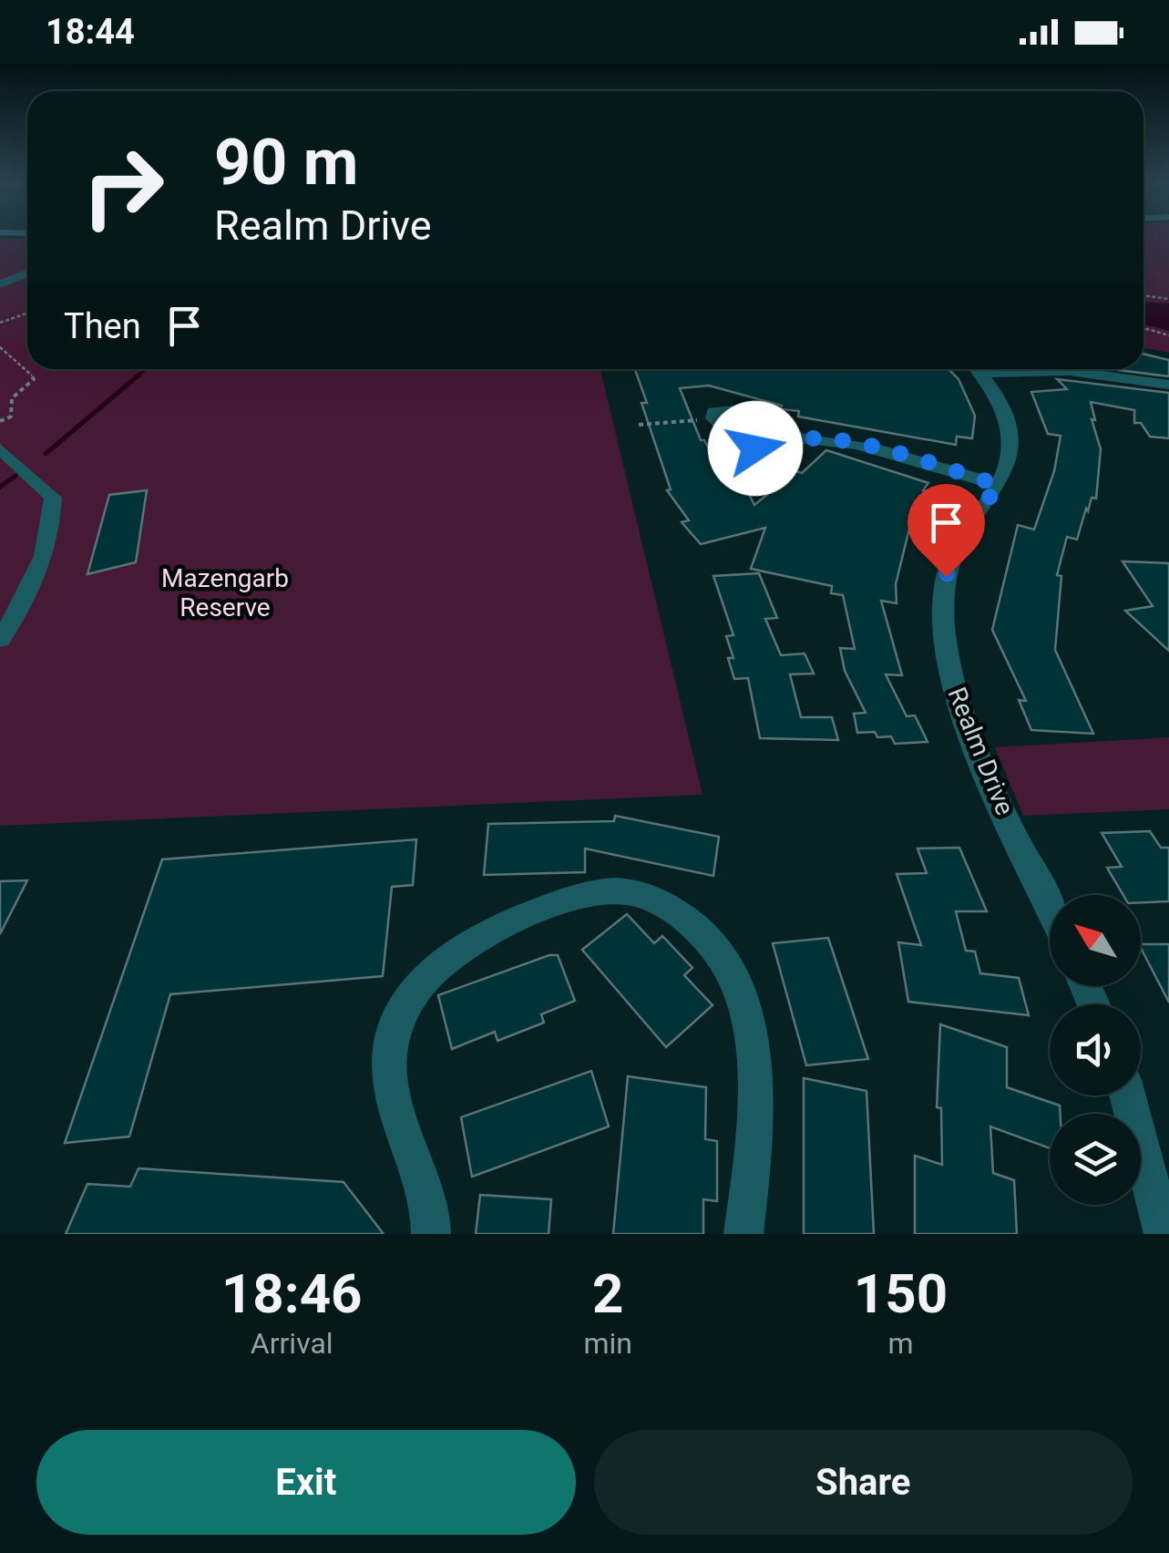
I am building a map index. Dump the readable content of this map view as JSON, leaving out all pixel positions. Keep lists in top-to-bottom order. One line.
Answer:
{"streets":{"street":["Realm Drive"]},"parks":["Mazengarb Reserve"],"north":"top left","page":{"status":"18:44","turn":["90 m","Realm Drive"],"then":"Then","eta":["18:46","Arrival","2","min","150","m"],"buttons":["Exit","Share"]}}
